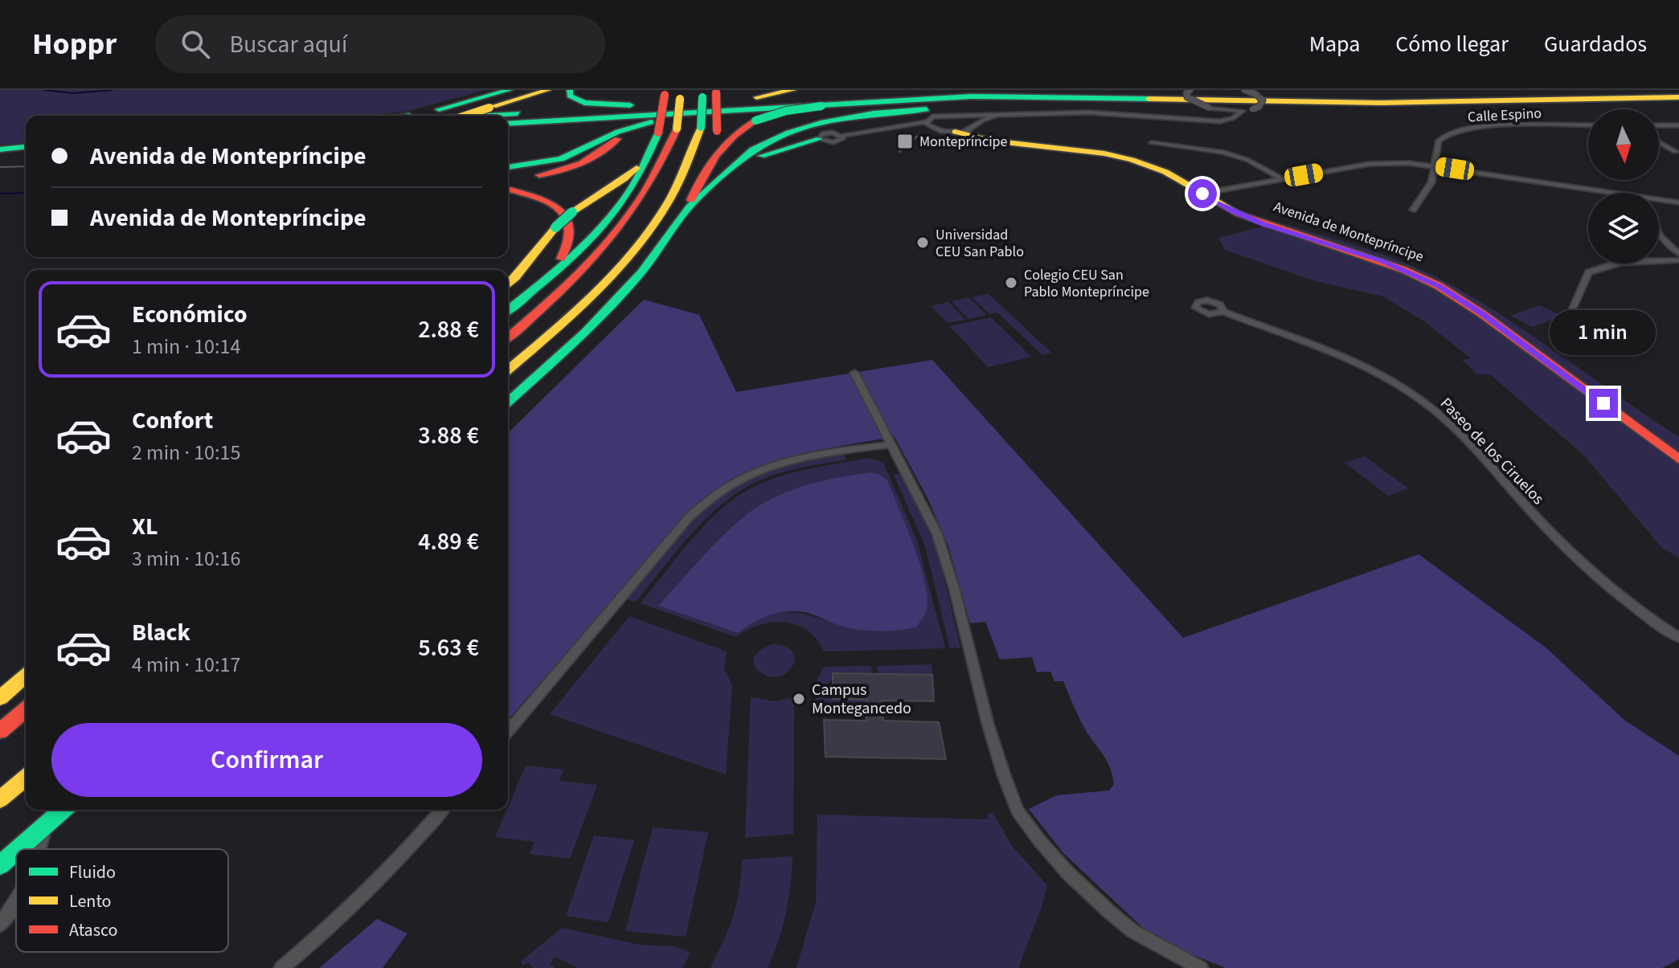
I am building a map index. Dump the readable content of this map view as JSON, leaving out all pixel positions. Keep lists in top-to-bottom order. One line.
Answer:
{"streets":{"main road":["Avenida de Montepríncipe"],"street":["Calle Espino","Paseo de los Ciruelos"]},"places":{"transit":["Montepríncipe"],"other":["Universidad CEU San Pablo","Colegio CEU San Pablo Montepríncipe","Campus Montegancedo"]},"legend":["Fluido","Lento","Atasco"],"north":"bottom","page":{"header":"Hoppr","search":"Buscar aquí","nav":["Mapa","Cómo llegar","Guardados"],"banner":["Avenida de Montepríncipe","Avenida de Montepríncipe"],"list":[{"name":"Económico","note":"1 min · 10:14","value":"2.88 €"},{"name":"Confort","note":"2 min · 10:15","value":"3.88 €"},{"name":"XL","note":"3 min · 10:16","value":"4.89 €"},{"name":"Black","note":"4 min · 10:17","value":"5.63 €"}],"bubble":"1 min","buttons":"Confirmar"}}
